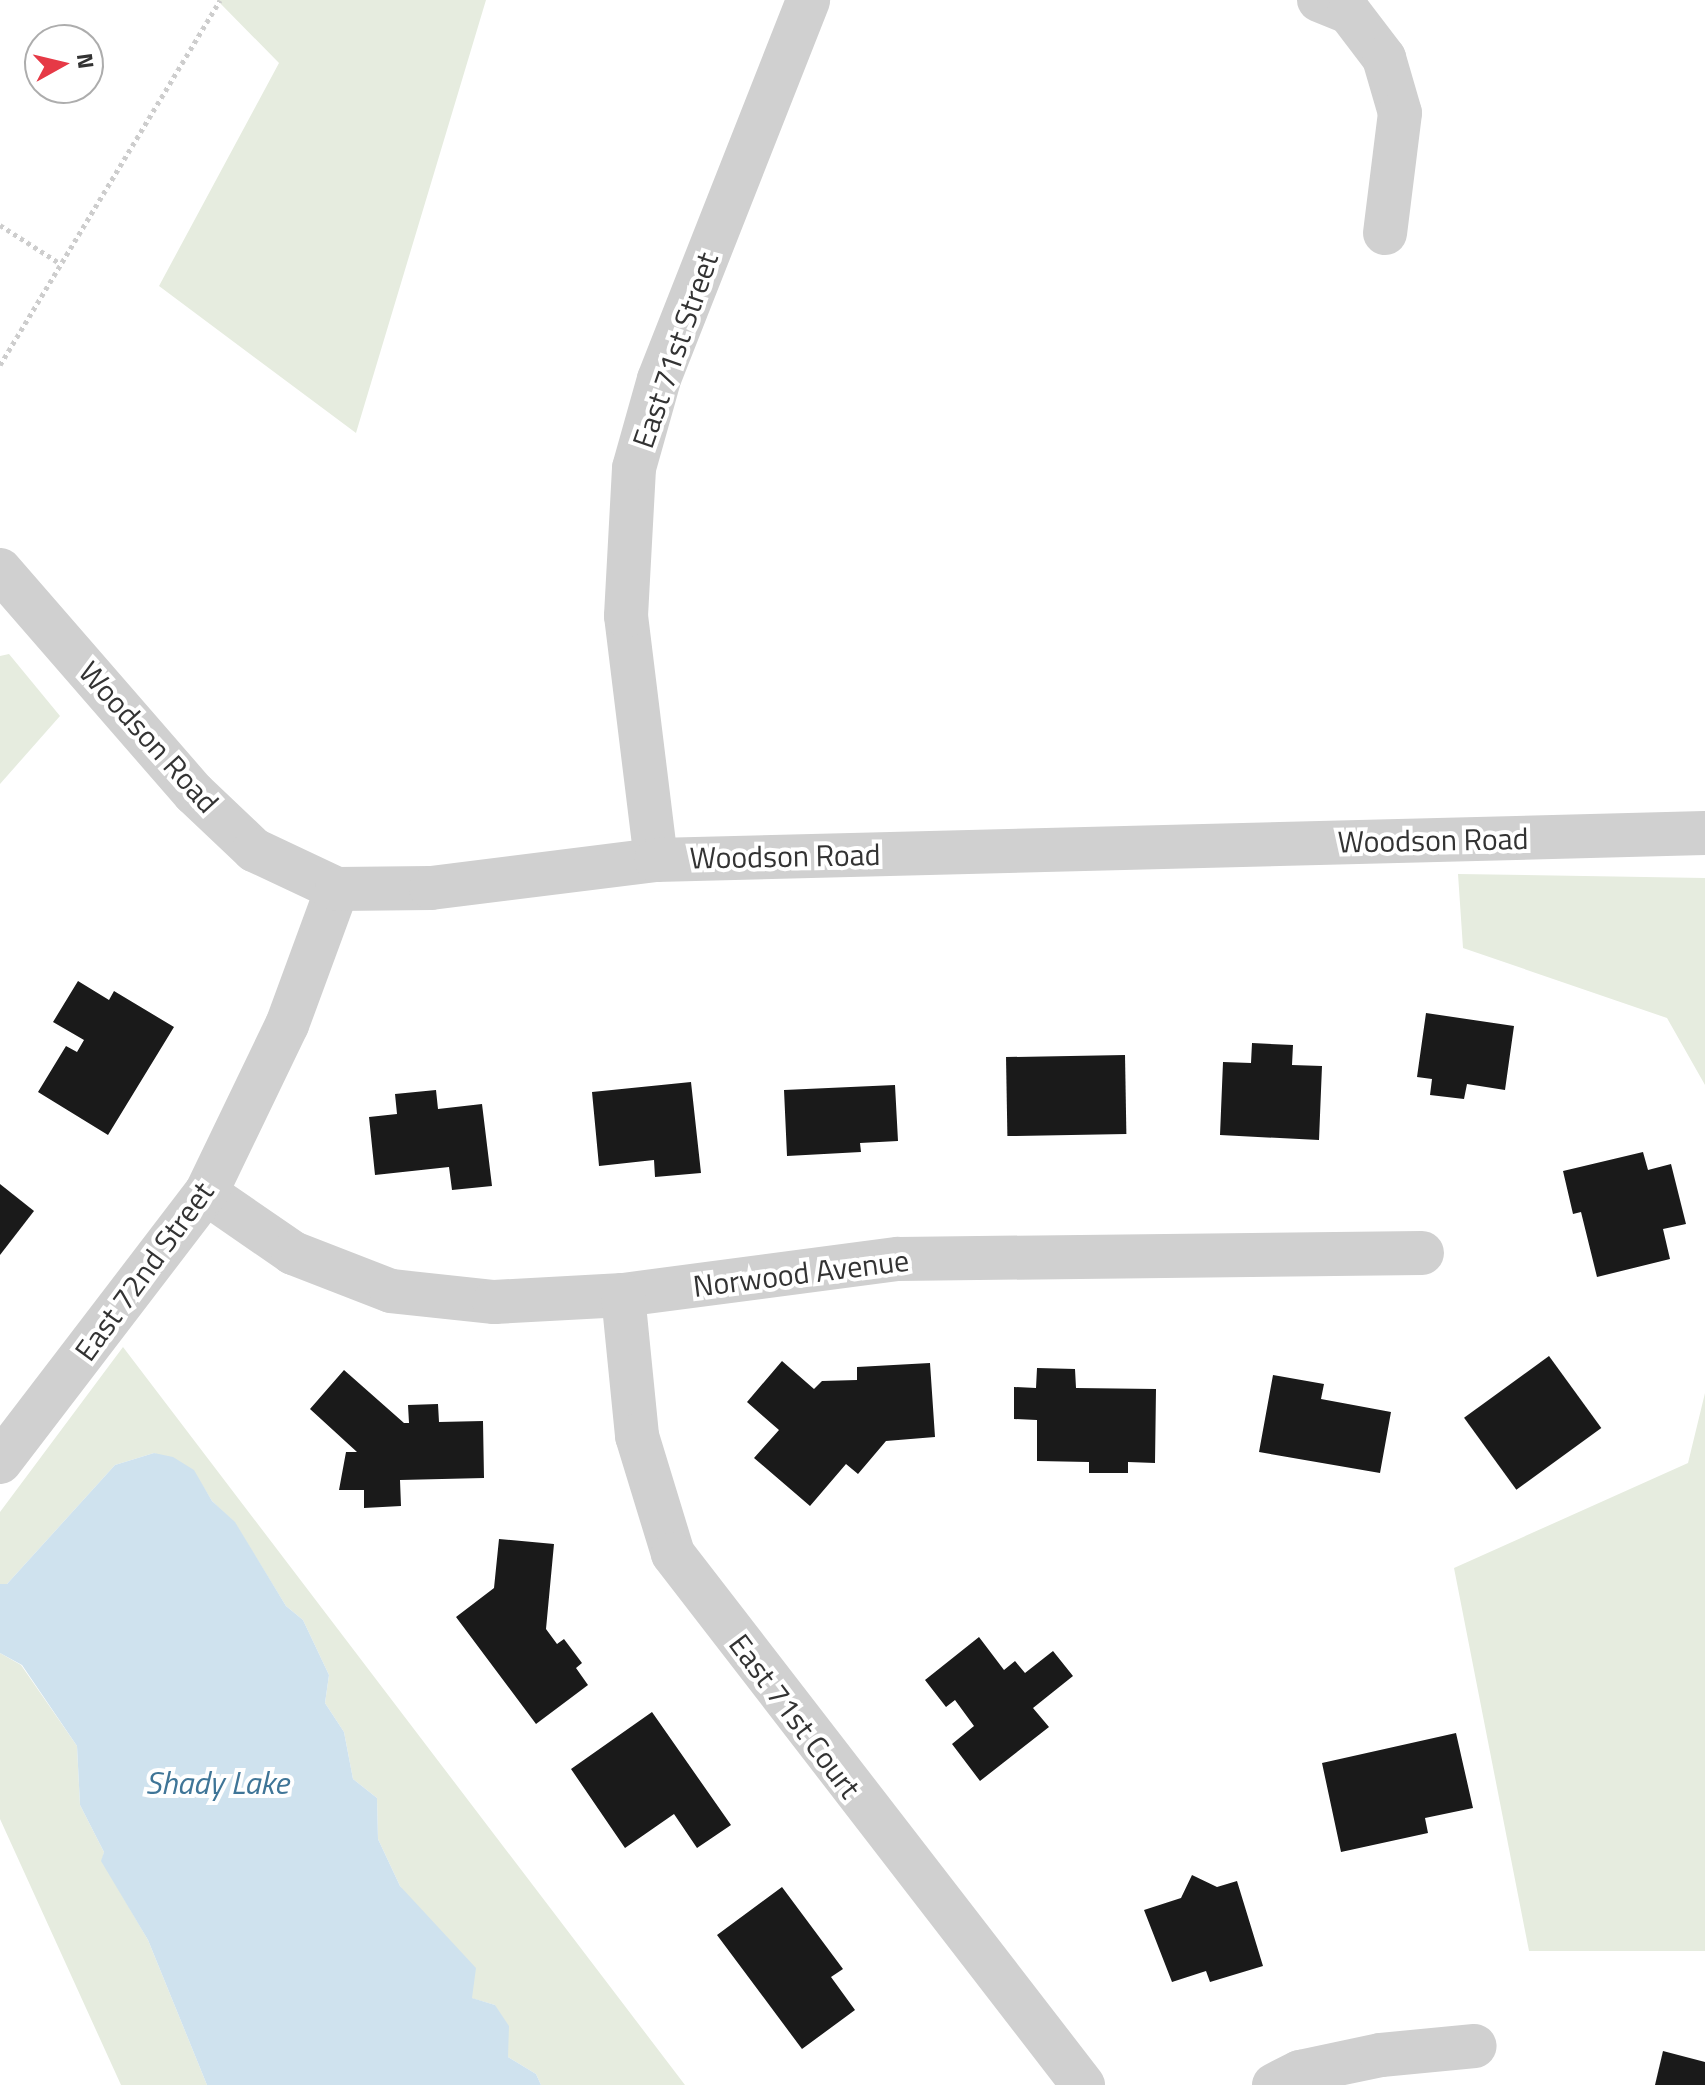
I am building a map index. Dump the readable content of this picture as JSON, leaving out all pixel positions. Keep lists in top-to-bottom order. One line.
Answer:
{"streets":{"street":["East 71st Street","Woodson Road","East 72nd Street","Norwood Avenue","East 71st Court"]},"crossings":[["East 71st Street","Woodson Road"],["Woodson Road","East 72nd Street"],["East 72nd Street","Norwood Avenue"],["Norwood Avenue","East 71st Court"]],"water":["Shady Lake"],"north":"right"}
